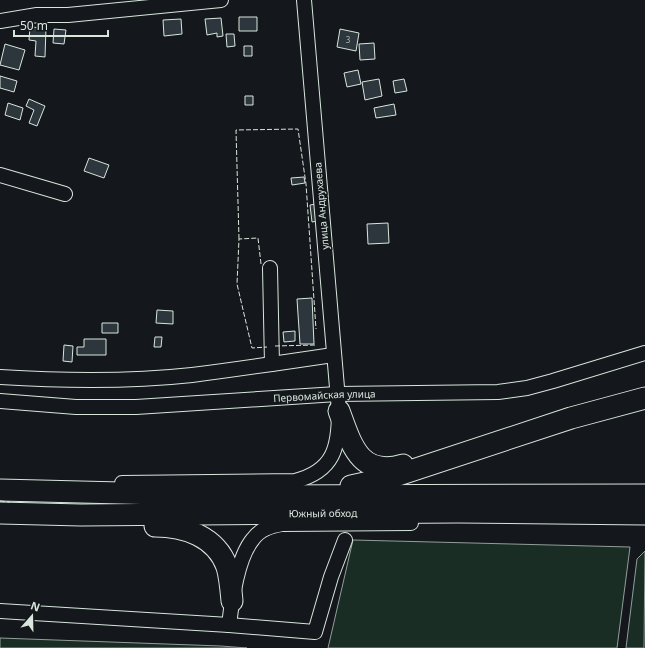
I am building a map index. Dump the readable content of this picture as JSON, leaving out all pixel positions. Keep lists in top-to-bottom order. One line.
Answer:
{"streets":{"highway":["Южный обход"],"street":["улица Андрухаева","Первомайская улица"]},"crossings":[["улица Андрухаева","Первомайская улица"]],"house_numbers":["3"],"scale_bar":"50 m","north":"top"}
